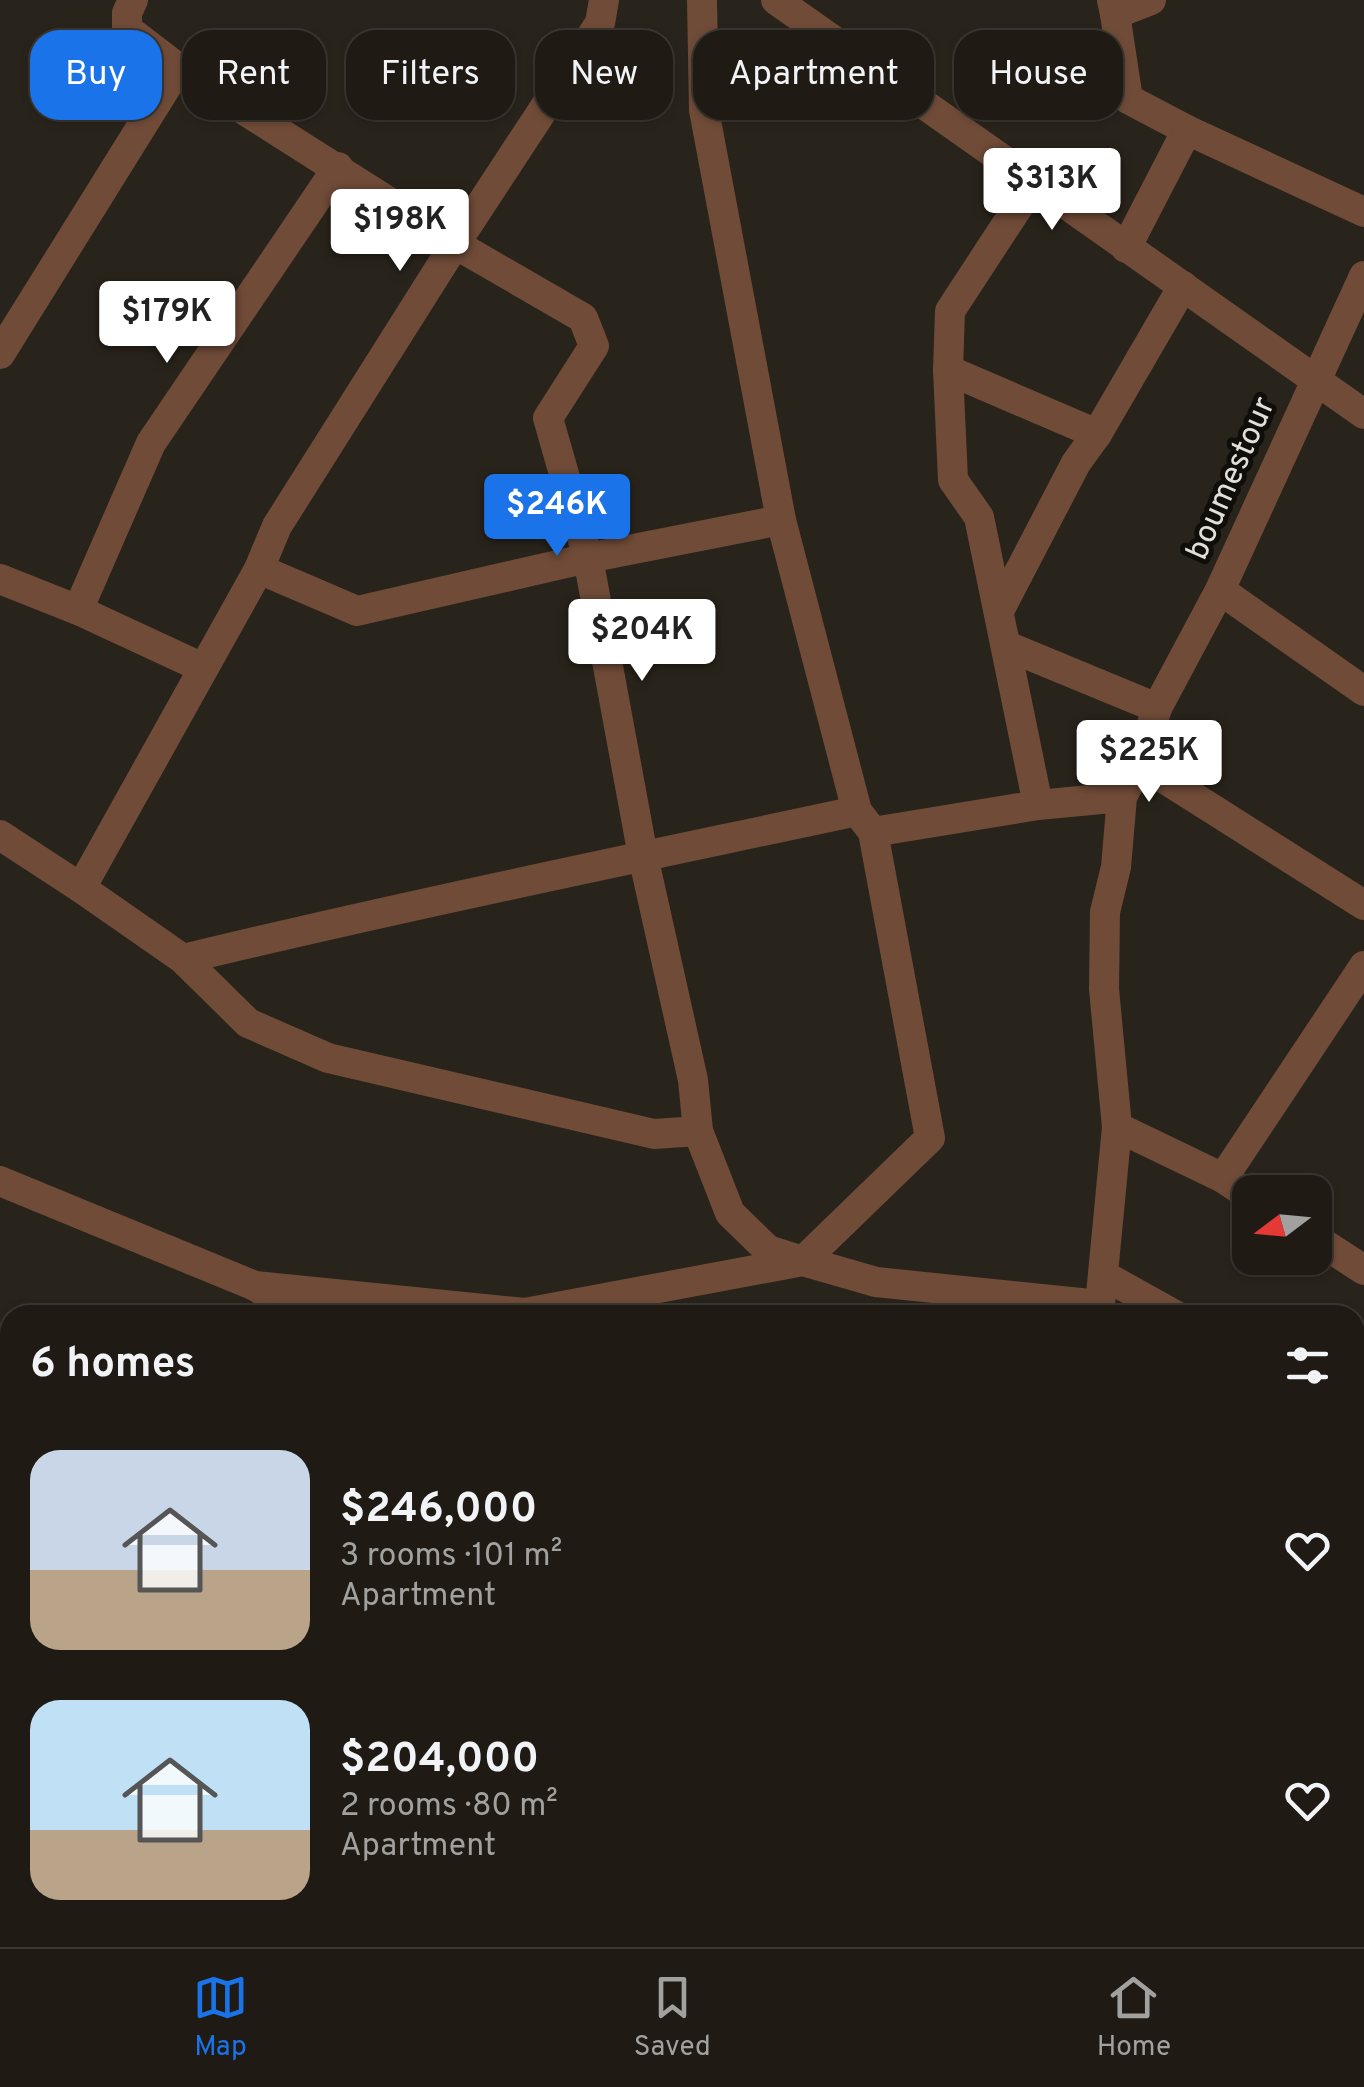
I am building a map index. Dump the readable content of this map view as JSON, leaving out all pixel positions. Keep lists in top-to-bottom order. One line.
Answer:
{"streets":{"street":["boumestour"]},"north":"left","page":{"chip":["Buy","Rent","Filters","New","Apartment","House"],"price":["$313K","$198K","$179K","$246K","$204K","$225K"],"heading":"6 homes","list":[{"name":"$246,000","note":"3 rooms · 101 m² · Apartment"},{"name":"$204,000","note":"2 rooms · 80 m² · Apartment"}],"tabs":["Map","Saved","Home"]}}
